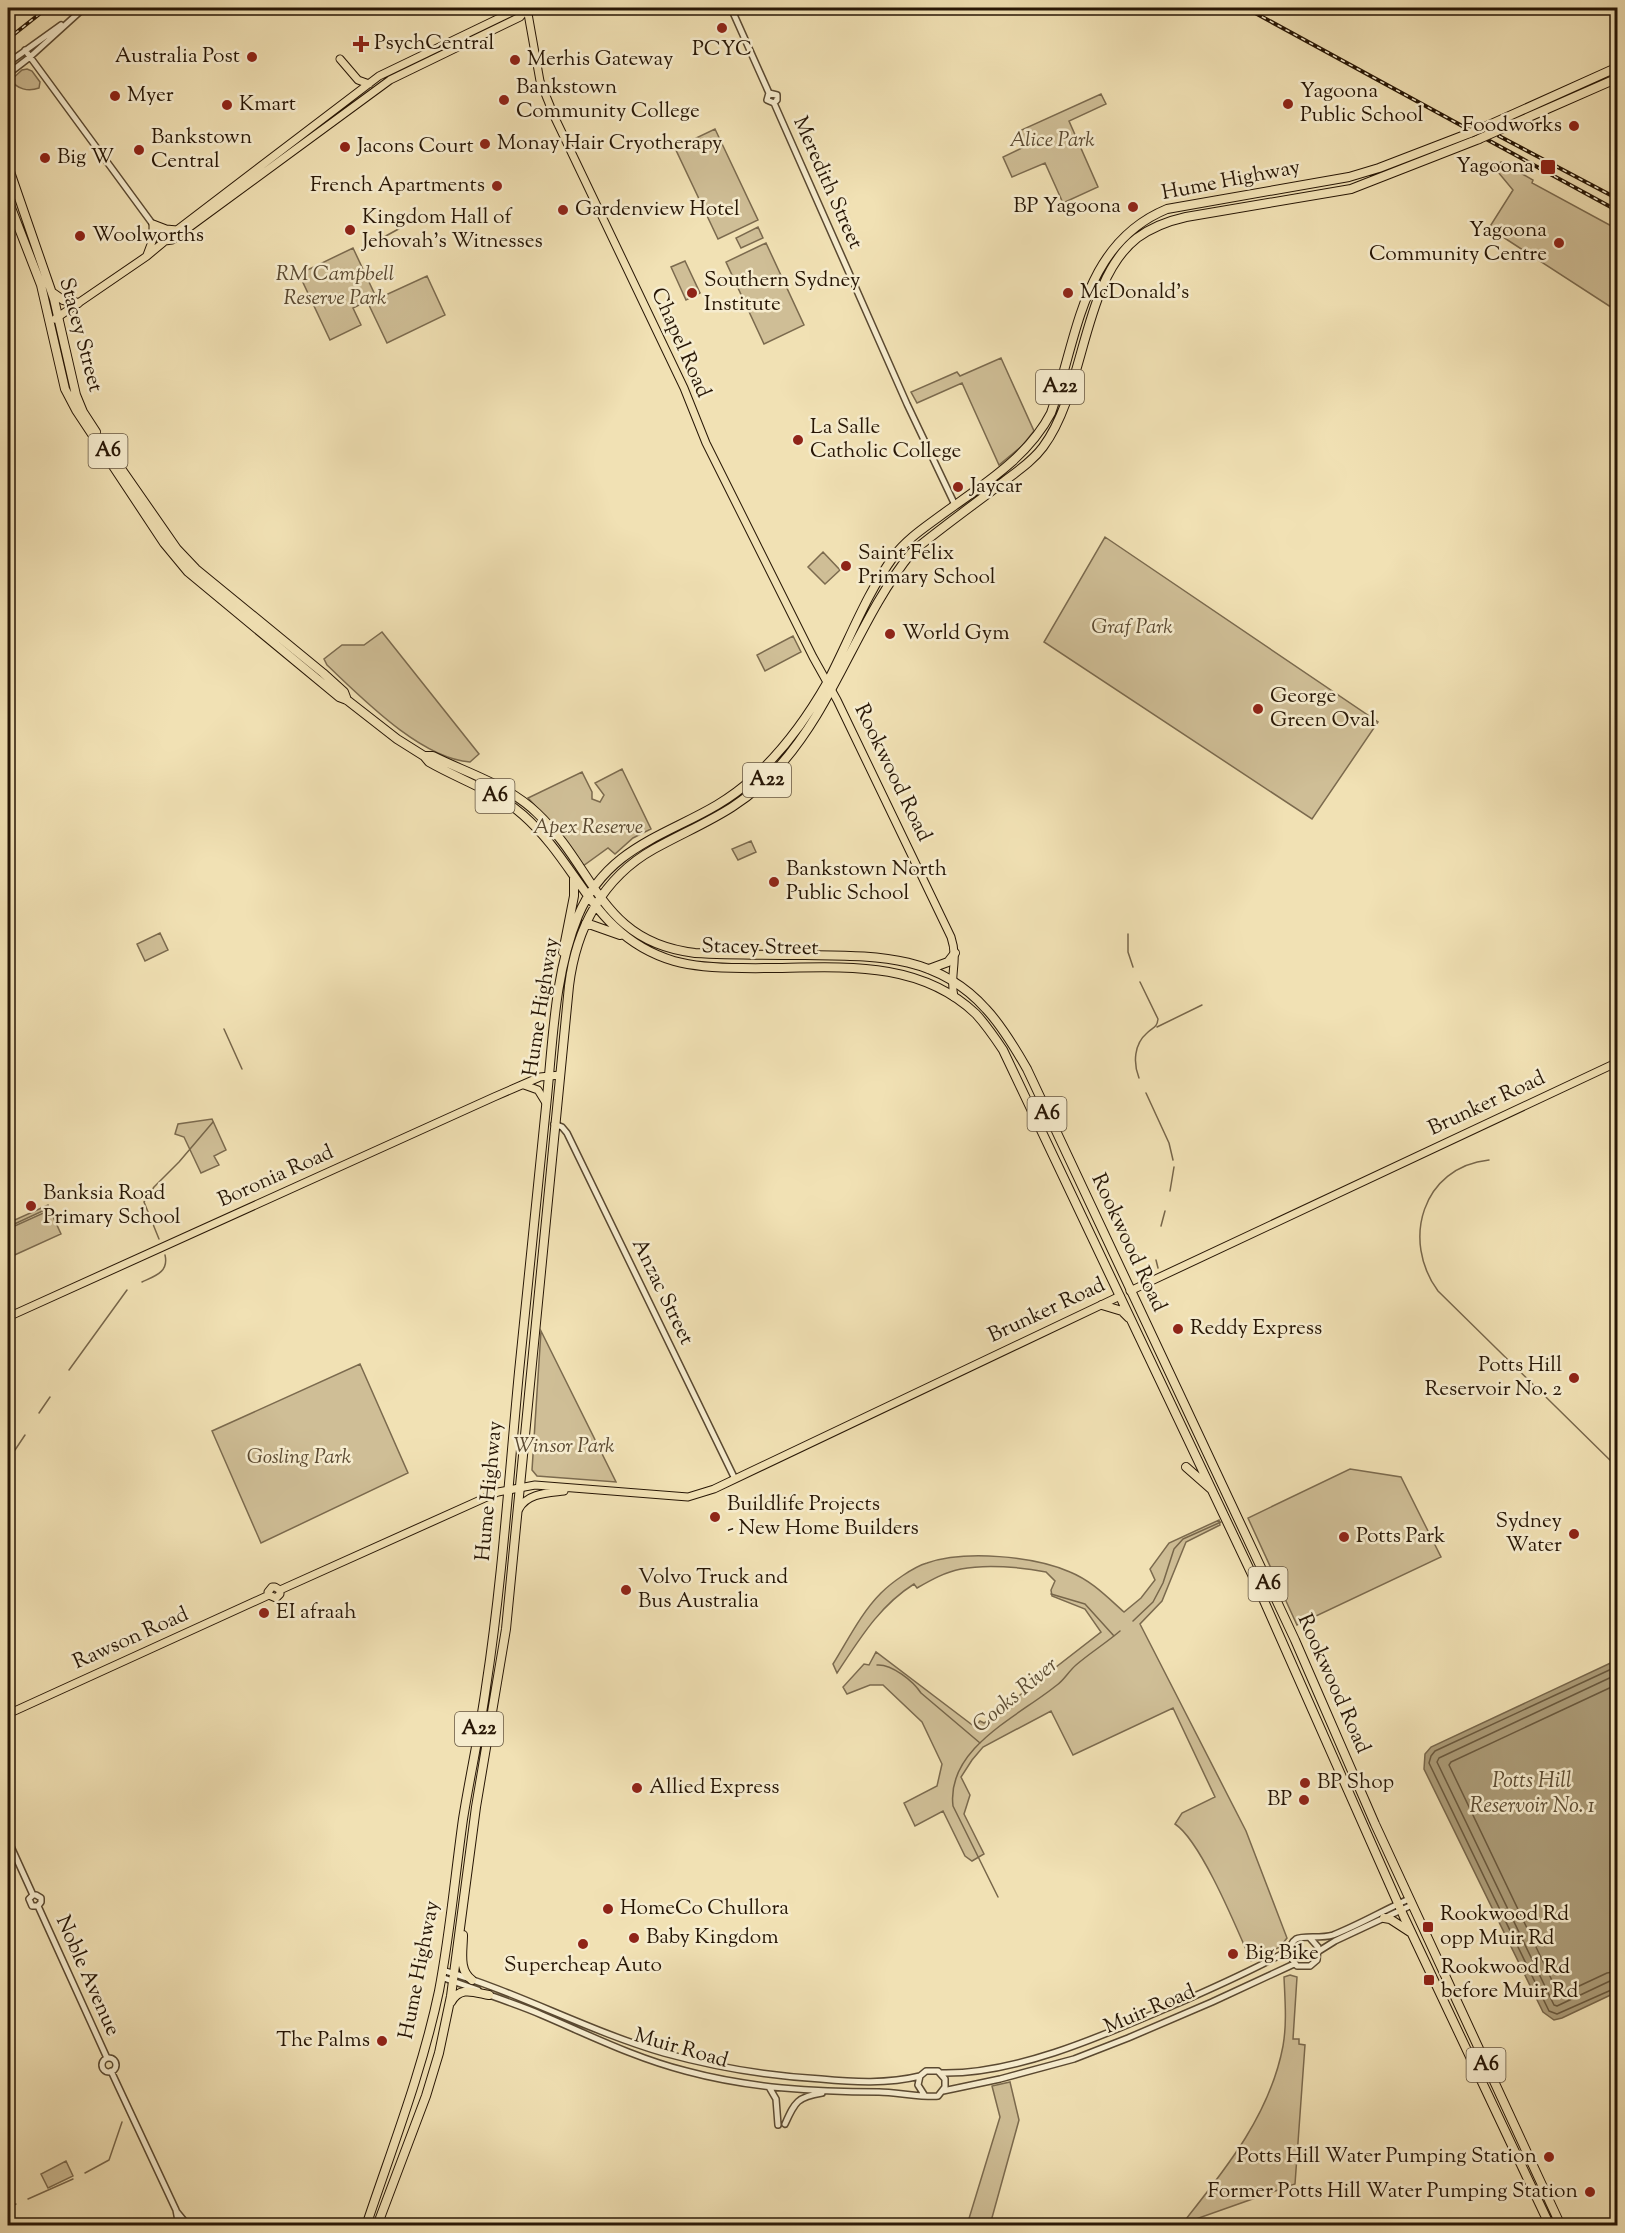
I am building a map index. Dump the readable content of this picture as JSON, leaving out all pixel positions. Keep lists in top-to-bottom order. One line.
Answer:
{"streets":{"highway":["Hume Highway","Stacey Street","A22","A6","Rookwood Road","Brunker Road"],"main road":["Chapel Road","Boronia Road","Rawson Road"],"street":["Meredith Street","Anzac Street","Noble Avenue","Muir Road"]},"crossings":[["Hume Highway","Meredith Street"],["Hume Highway","Stacey Street"],["Hume Highway","Chapel Road"],["Hume Highway","Rookwood Road"],["Hume Highway","Brunker Road"],["Hume Highway","Boronia Road"],["Hume Highway","Anzac Street"],["Hume Highway","Rawson Road"],["Hume Highway","Muir Road"],["Stacey Street","Rookwood Road"],["Chapel Road","Rookwood Road"],["Rookwood Road","Brunker Road"],["Brunker Road","Anzac Street"],["Brunker Road","Rawson Road"]],"water":["Cooks River","Potts Hill Reservoir No. 1"],"parks":["Alice Park","RM Campbell Reserve Park","Graf Park","Apex Reserve","Winsor Park","Gosling Park"],"places":{"other":["PCYC","Australia Post","Merhis Gateway","Myer","Bankstown Community College","Yagoona Public School","Kmart","Foodworks","Monay Hair Cryotherapy","Jacons Court","Bankstown Central","Big W","French Apartments","BP Yagoona","Gardenview Hotel","Kingdom Hall of Jehovah's Witnesses","Woolworths","Yagoona Community Centre","Southern Sydney Institute","McDonald's","La Salle Catholic College","Jaycar","Saint Felix Primary School","World Gym","George Green Oval","Bankstown North Public School","Banksia Road Primary School","Reddy Express","Potts Hill Reservoir No. 2","Buildlife Projects - New Home Builders","Sydney Water","Potts Park","Volvo Truck and Bus Australia","EI afraah","BP Shop","Allied Express","BP","HomeCo Chullora","Baby Kingdom","Supercheap Auto","Big Bike","The Palms","Potts Hill Water Pumping Station","Former Potts Hill Water Pumping Station"],"health":["PsychCentral"],"transit":["Yagoona","Rookwood Rd opp Muir Rd","Rookwood Rd before Muir Rd"]}}
